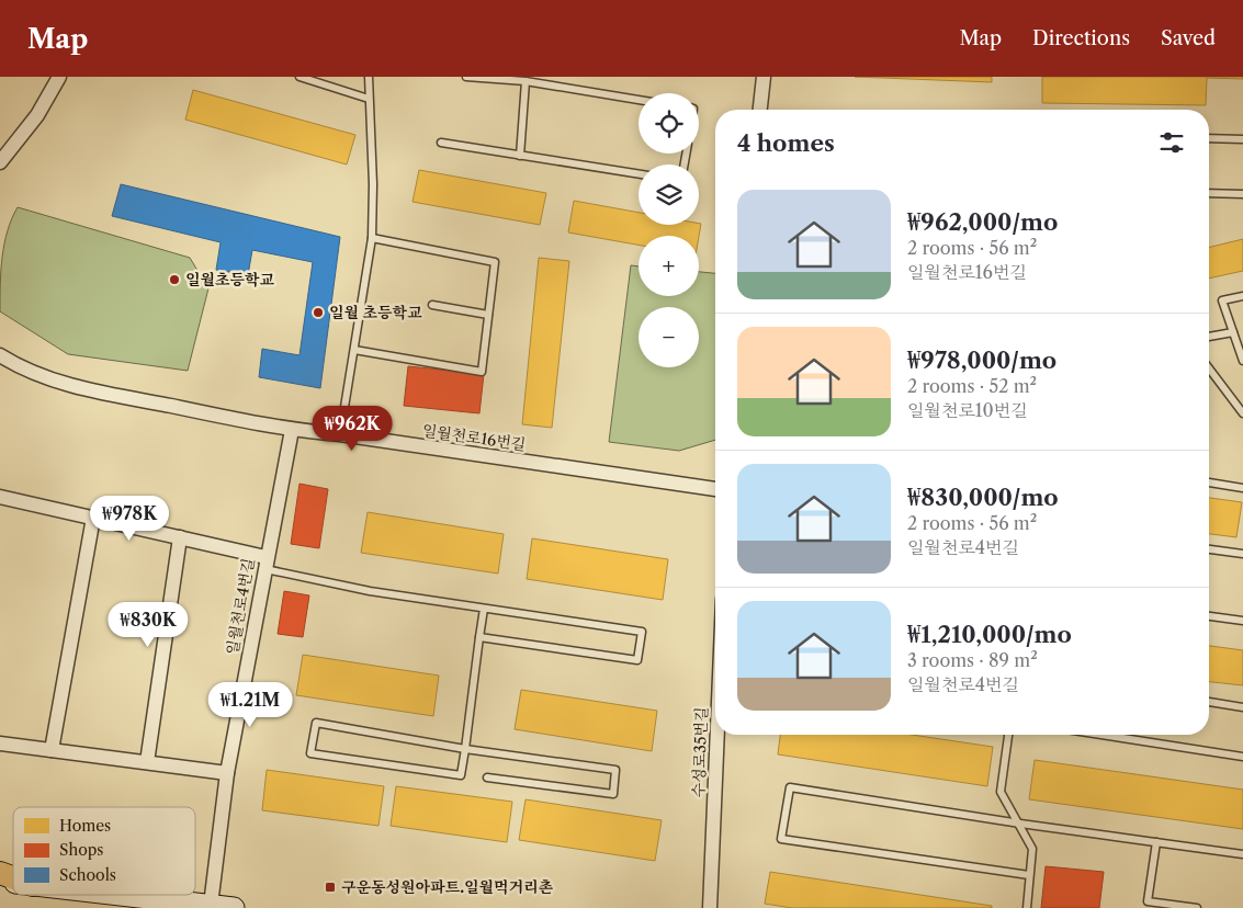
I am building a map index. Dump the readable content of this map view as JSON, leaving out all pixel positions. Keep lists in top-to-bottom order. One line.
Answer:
{"streets":{"street":["일월천로16번길","일월천로4번길","수성로35번길"]},"crossings":[["일월천로16번길","일월천로4번길"]],"places":{"other":["일월초등학교","일월 초등학교"],"transit":["구운동성원아파트.일월먹거리촌"]},"legend":["Homes","Shops","Schools"],"page":{"header":"Map","nav":["Map","Directions","Saved"],"map_buttons":["+","−"],"heading":"4 homes","list":[{"name":"₩962,000/mo","note":"2 rooms · 56 m² · 일월천로16번길"},{"name":"₩978,000/mo","note":"2 rooms · 52 m² · 일월천로10번길"},{"name":"₩830,000/mo","note":"2 rooms · 56 m² · 일월천로4번길"},{"name":"₩1,210,000/mo","note":"3 rooms · 89 m² · 일월천로4번길"}],"price":["₩962K","₩978K","₩830K","₩1.21M"]}}
